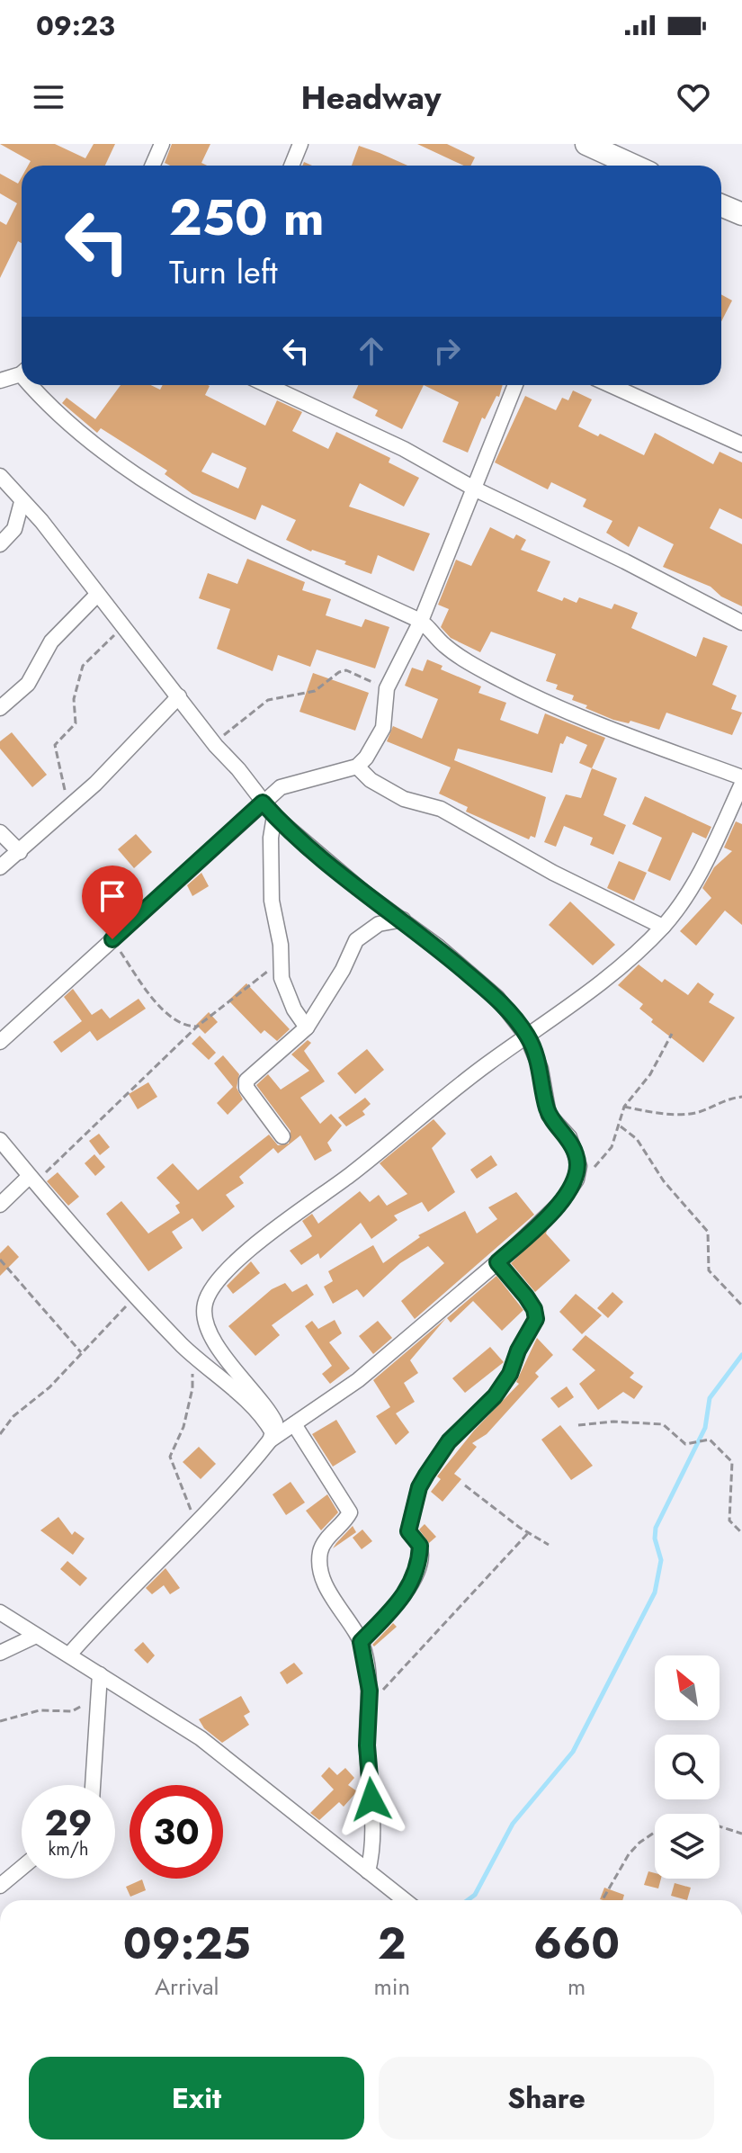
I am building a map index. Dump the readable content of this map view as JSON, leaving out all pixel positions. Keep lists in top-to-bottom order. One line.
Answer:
{"north":"top left","page":{"status":"09:23","header":"Headway","turn":["250 m","Turn left"],"speed":"29 km/h","limit":"30","eta":["09:25","Arrival","2","min","660","m"],"buttons":["Exit","Share"]}}
